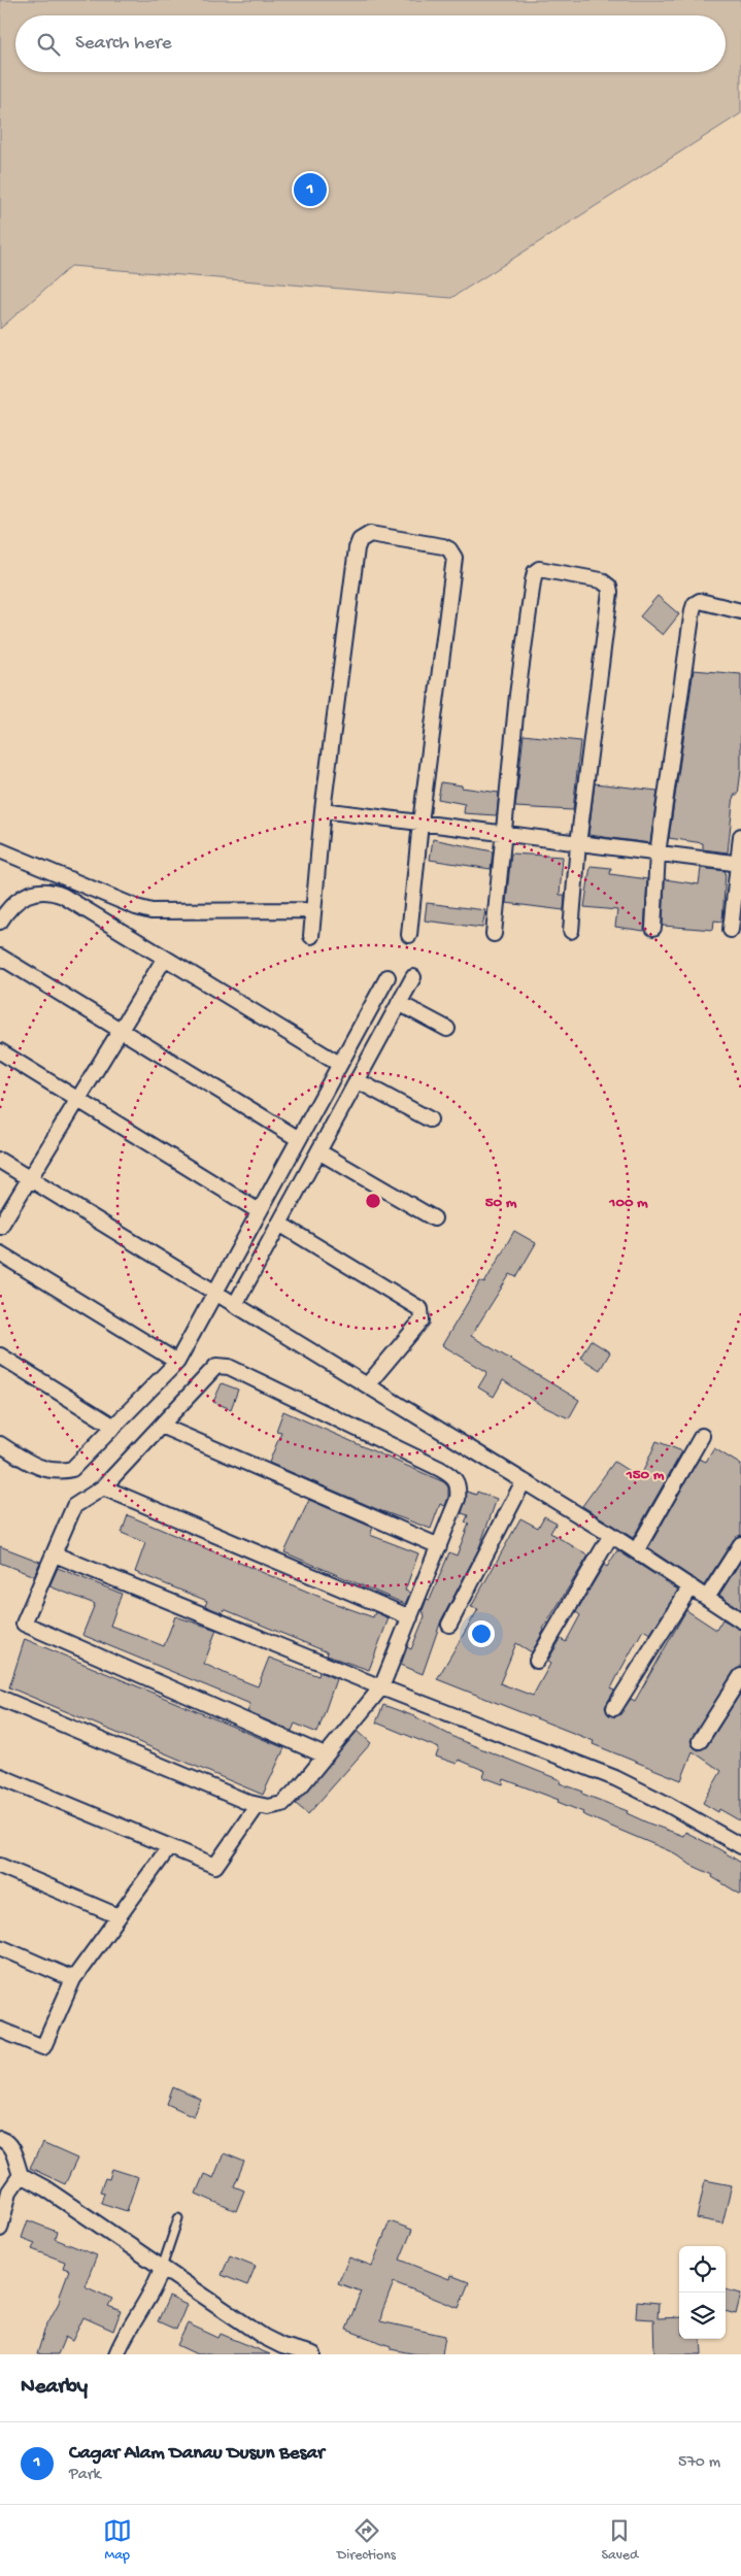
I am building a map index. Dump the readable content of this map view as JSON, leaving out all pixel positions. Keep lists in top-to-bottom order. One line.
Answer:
{"page":{"search":"Search here","pins":"1","heading":"Nearby","list":[{"mark":"1","name":"Cagar Alam Danau Dusun Besar","note":"Park","value":"570 m"}],"nav":["Map","Directions","Saved"]},"rings":["50 m","100 m","150 m"]}
